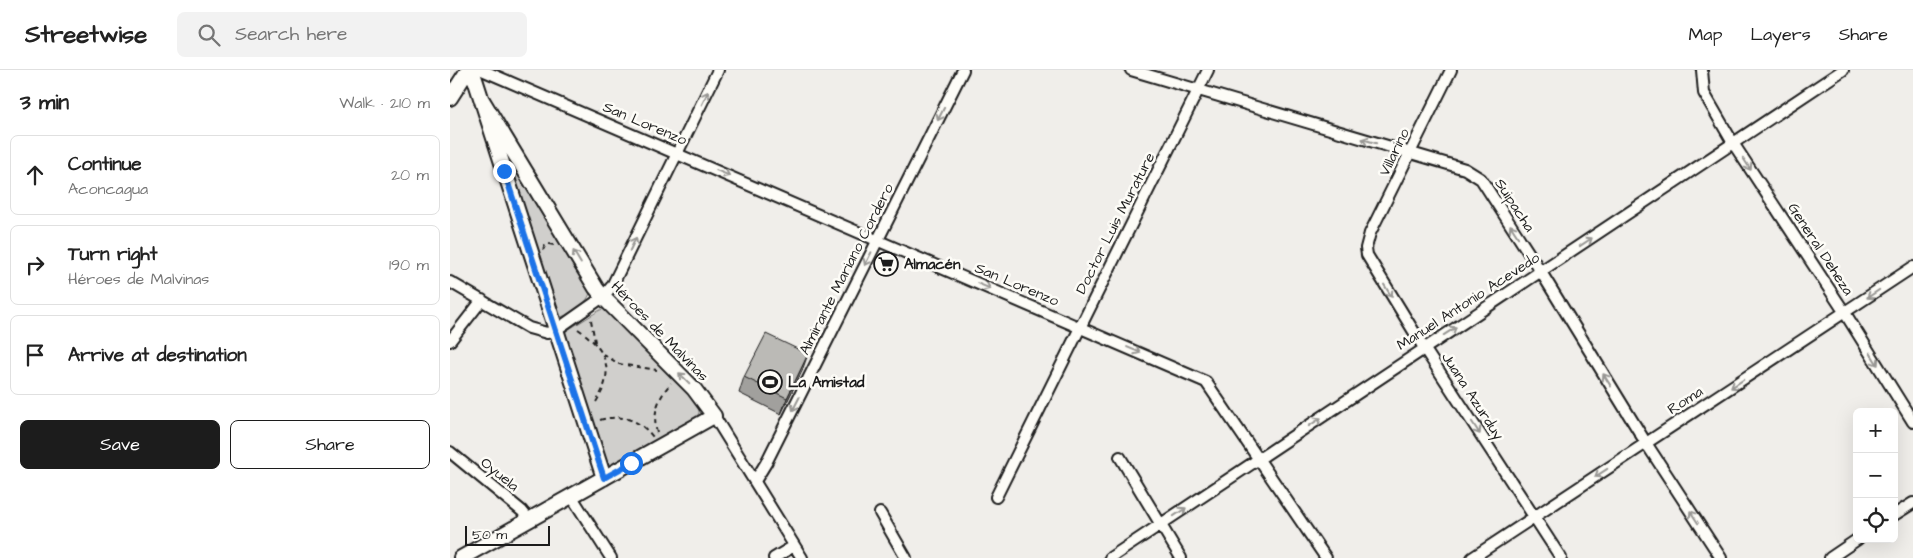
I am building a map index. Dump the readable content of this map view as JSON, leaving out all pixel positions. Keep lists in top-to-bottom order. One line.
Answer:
{"streets":{"street":["San Lorenzo","Villarino","Suipacha","Doctor Luis Murature","General Deheza","Almirante Mariano Cordero","Manuel Antonio Acevedo","Héroes de Malvinas","Juana Azurduy","Roma","Oyuela"]},"crossings":[["San Lorenzo","Doctor Luis Murature"],["San Lorenzo","Almirante Mariano Cordero"],["San Lorenzo","Manuel Antonio Acevedo"],["Villarino","Suipacha"],["Villarino","Juana Azurduy"],["Suipacha","Doctor Luis Murature"],["Suipacha","Manuel Antonio Acevedo"],["Suipacha","Roma"],["General Deheza","Manuel Antonio Acevedo"],["General Deheza","Roma"],["Almirante Mariano Cordero","Héroes de Malvinas"],["Manuel Antonio Acevedo","Juana Azurduy"],["Juana Azurduy","Roma"]],"one_way":["San Lorenzo","Suipacha","General Deheza","Almirante Mariano Cordero","Manuel Antonio Acevedo","Juana Azurduy","Roma"],"places":{"supermarket":["Almacén"],"sports":["La Amistad"]},"scale_bar":"50 m","page":{"header":"Streetwise","search":"Search here","nav":["Map","Layers","Share"],"heading":["3 min","Walk · 210 m"],"list":[["Continue","Aconcagua","20 m"],["Turn right","Héroes de Malvinas","190 m"],"Arrive at destination"],"buttons":["Save","Share"],"map_buttons":["+","−"],"scale":"50 m"}}
